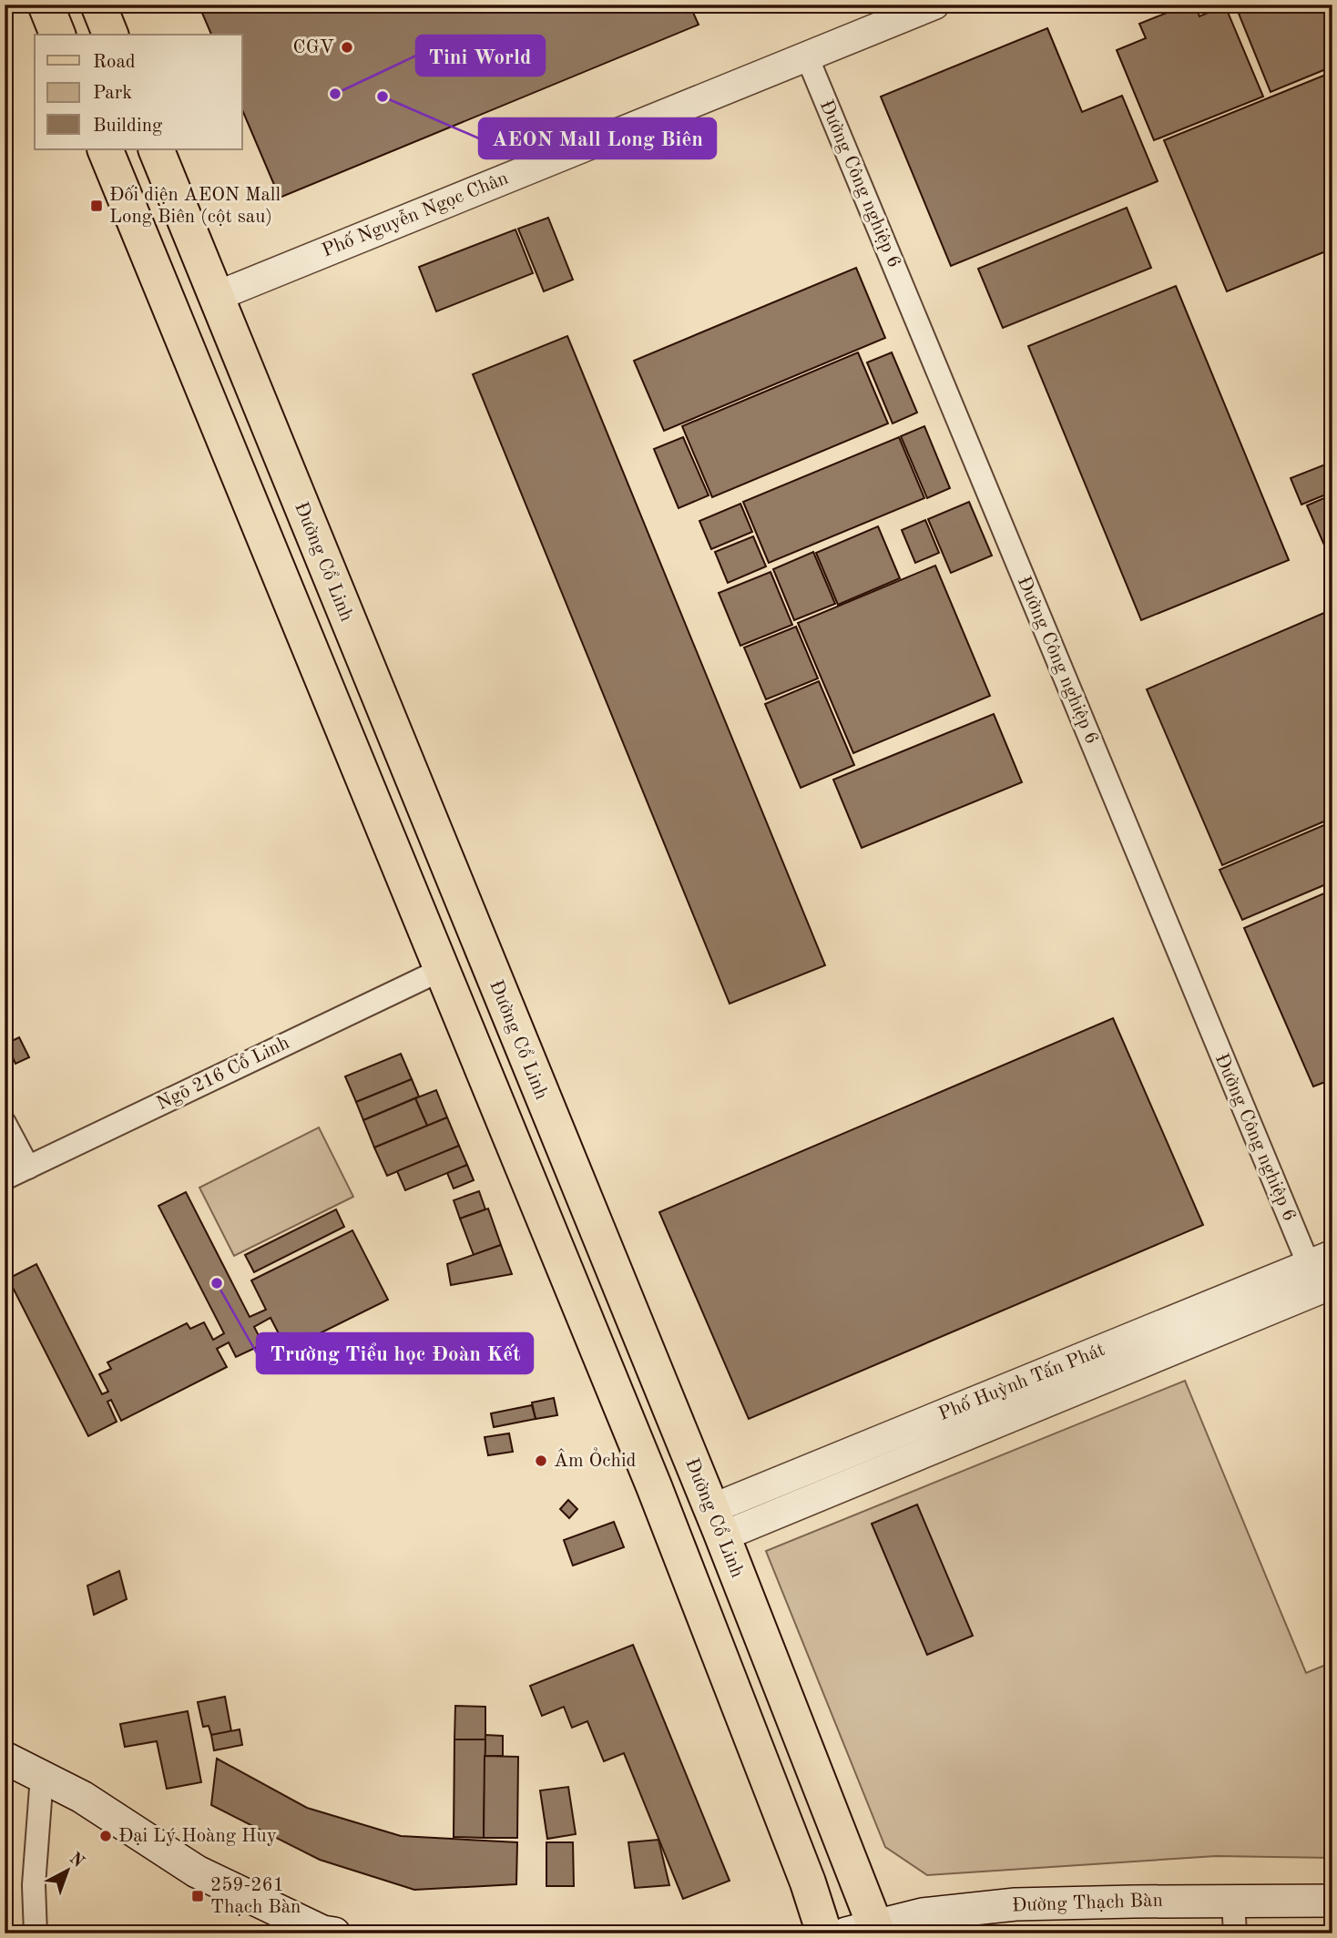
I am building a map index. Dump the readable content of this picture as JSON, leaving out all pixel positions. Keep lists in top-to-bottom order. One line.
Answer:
{"streets":{"main road":["Đường Cổ Linh","Đường Thạch Bàn"],"street":["Đường Công nghiệp 6","Phố Nguyễn Ngọc Chân","Ngõ 216 Cổ Linh","Phố Huỳnh Tấn Phát"]},"crossings":[["Đường Công nghiệp 6","Phố Nguyễn Ngọc Chân"],["Đường Công nghiệp 6","Phố Huỳnh Tấn Phát"],["Phố Nguyễn Ngọc Chân","Đường Cổ Linh"],["Đường Cổ Linh","Phố Huỳnh Tấn Phát"],["Đường Cổ Linh","Đường Thạch Bàn"]],"places":{"other":["CGV","Tini World","AEON Mall Long Biên","Trường Tiểu học Đoàn Kết","Âm Ỏchid","Đại Lý Hoàng Huy"],"transit":["Đối diện AEON Mall Long Biên (cột sau)","259-261 Thạch Bàn"]},"legend":["Road","Park","Building"],"north":"top right"}
